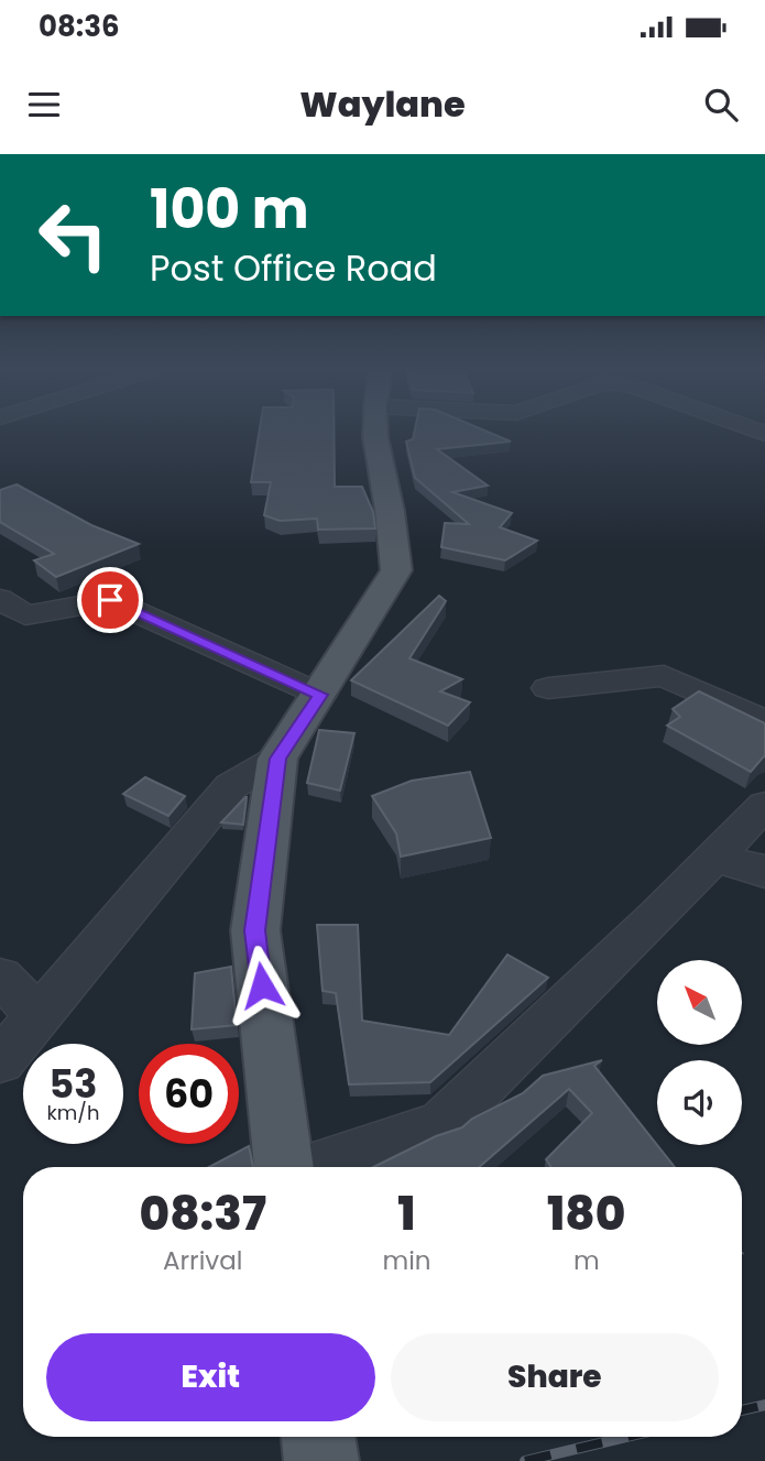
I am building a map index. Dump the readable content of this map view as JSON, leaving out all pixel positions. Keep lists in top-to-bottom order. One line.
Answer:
{"north":"top left","page":{"status":"08:36","header":"Waylane","turn":["100 m","Post Office Road"],"speed":"53 km/h","limit":"60","eta":["08:37","Arrival","1","min","180","m"],"buttons":["Exit","Share"]}}
